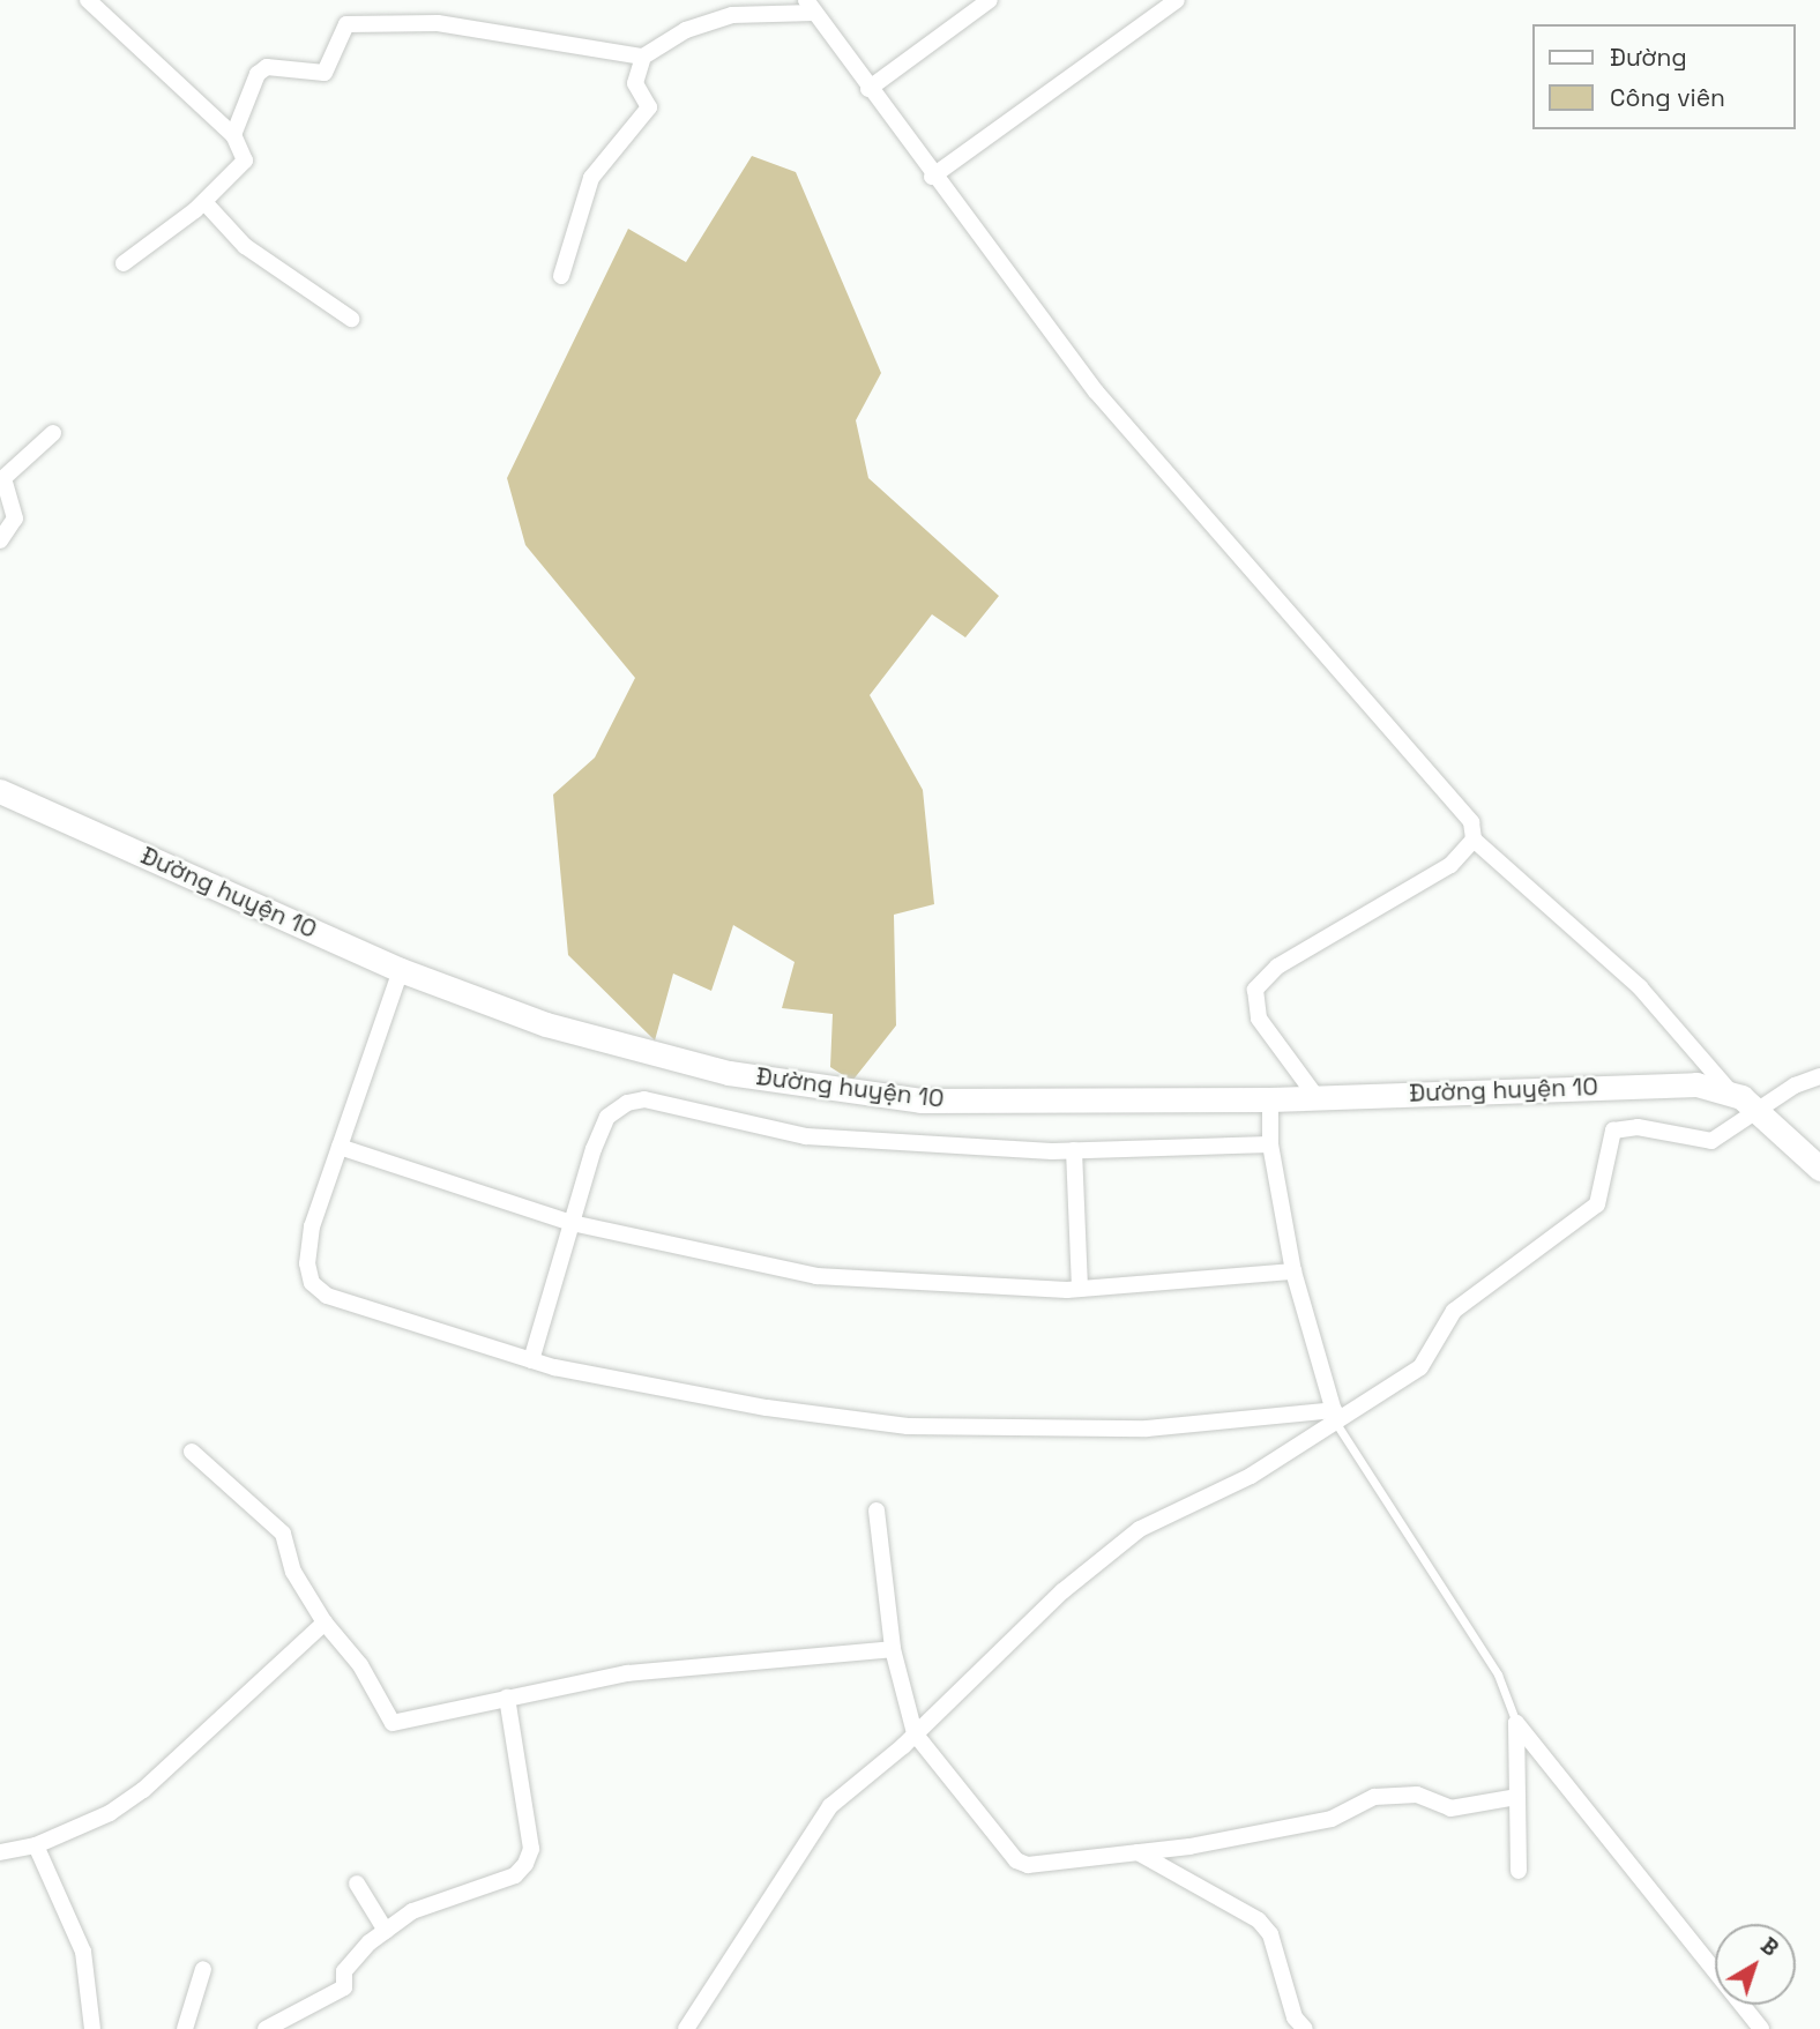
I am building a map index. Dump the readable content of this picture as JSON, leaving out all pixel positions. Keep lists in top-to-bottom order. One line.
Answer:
{"streets":{"street":["Đường huyện 10"]},"legend":["Đường","Công viên"],"north":"top right"}
